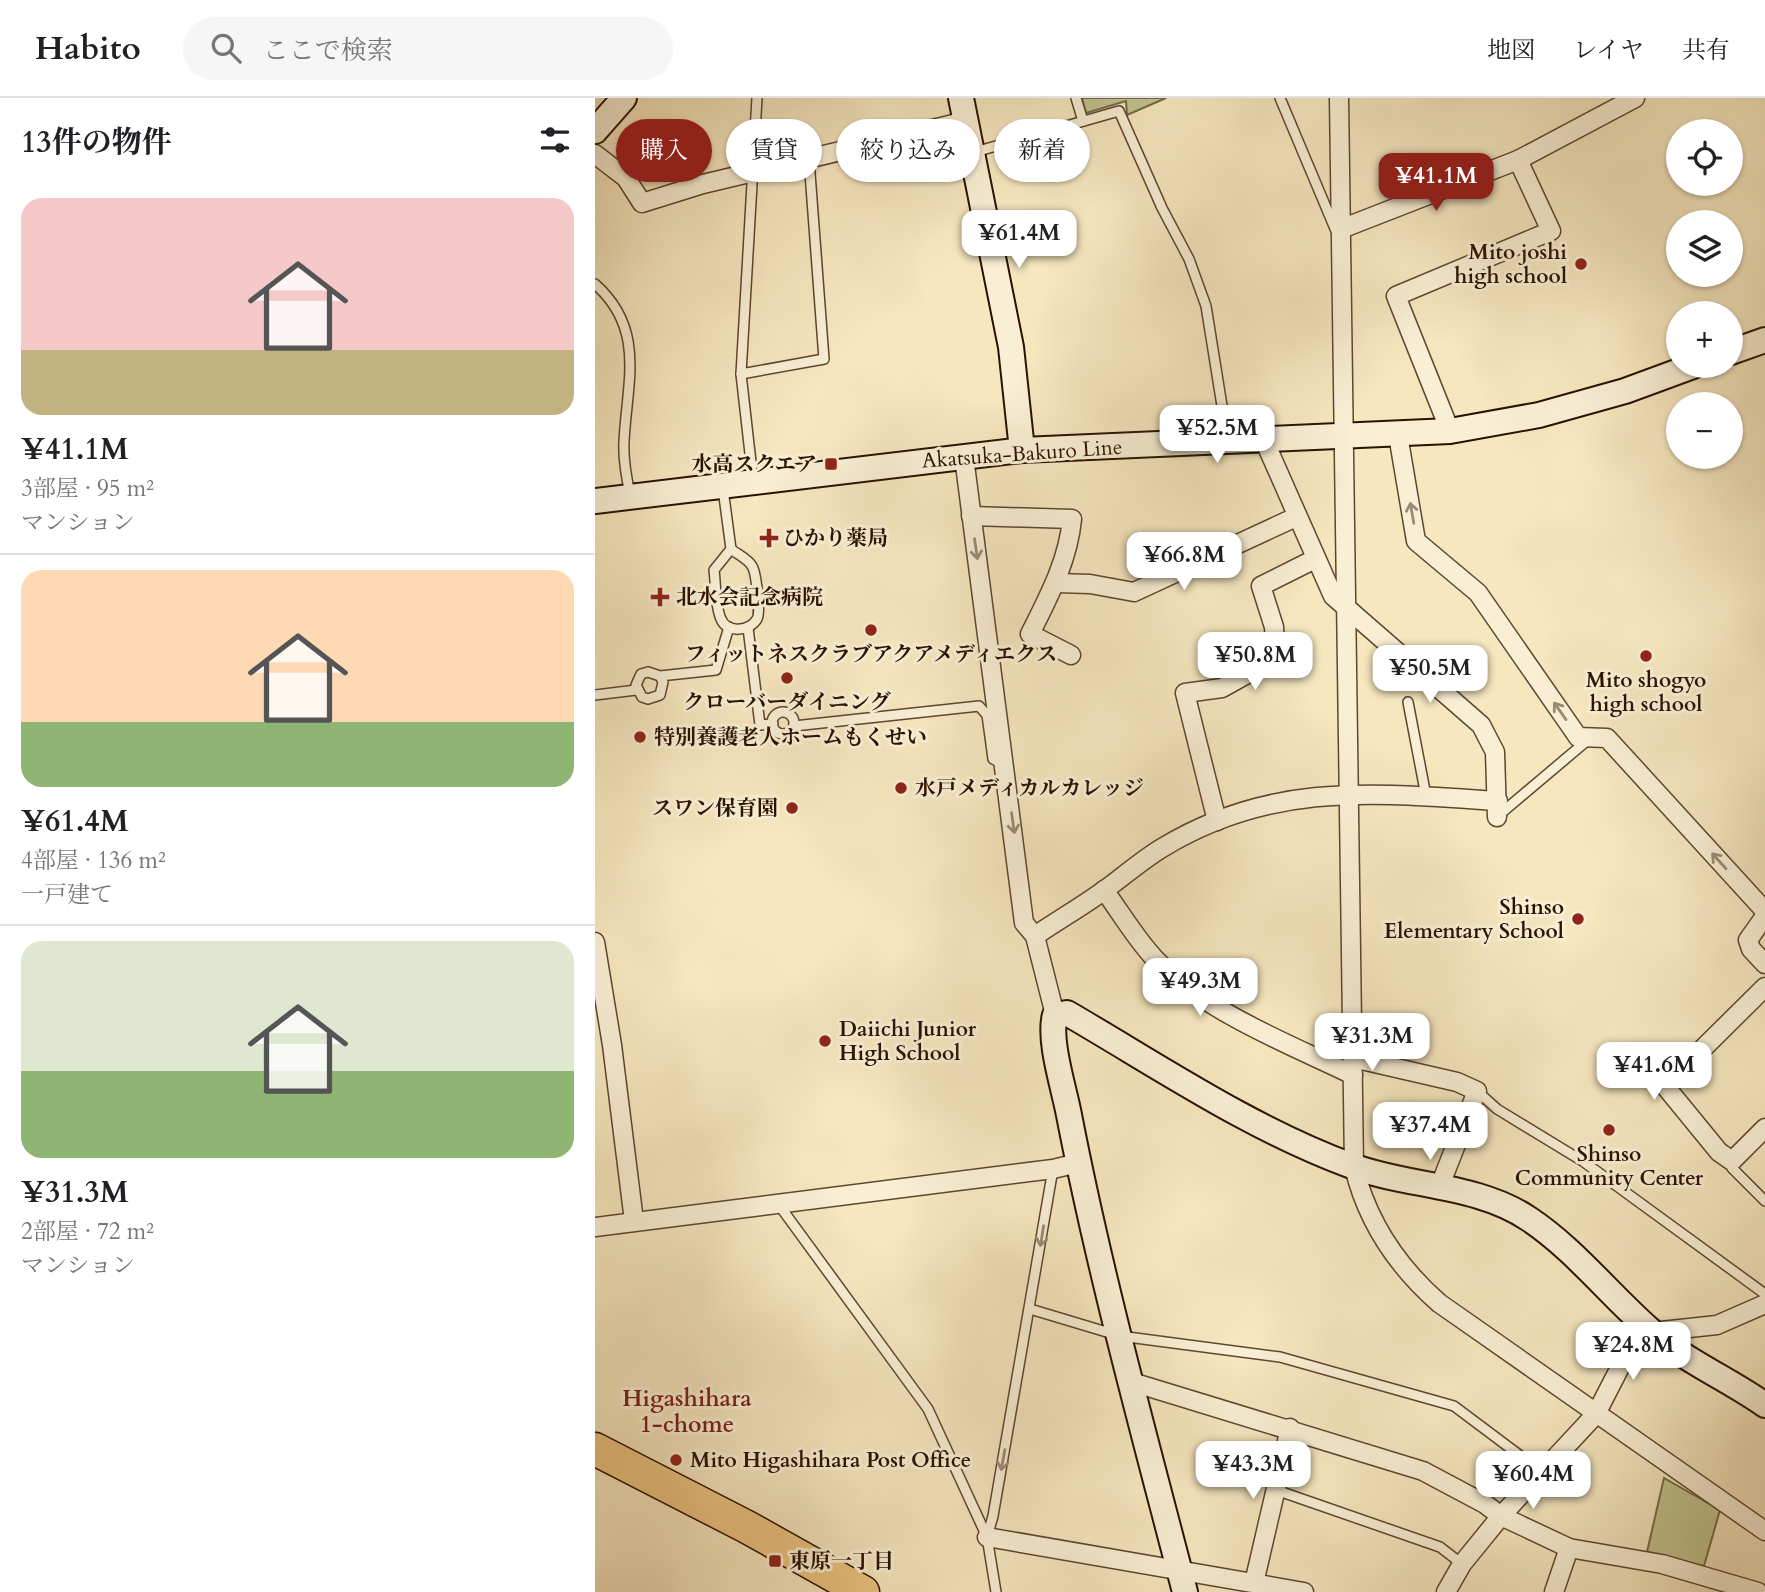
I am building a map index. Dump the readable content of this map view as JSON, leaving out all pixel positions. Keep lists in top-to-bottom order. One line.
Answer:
{"streets":{"street":["Akatsuka-Bakuro Line"]},"districts":["Higashihara 1-chome"],"places":{"other":["Mito joshi high school","フィットネスクラブアクアメディエクス","Mito shogyo high school","クローバーダイニング","特別養護老人ホームもくせい","水戸メディカルカレッジ","スワン保育園","Shinso Elementary School","Daiichi Junior High School","Shinso Community Center","Mito Higashihara Post Office"],"transit":["水高スクエア","東原一丁目"],"health":["ひかり薬局","北水会記念病院"]},"page":{"header":"Habito","search":"ここで検索","nav":["地図","レイヤ","共有"],"heading":"13件の物件","map_buttons":["+","−"],"chip":["購入","賃貸","絞り込み","新着"],"price":["¥41.1M","¥61.4M","¥52.5M","¥66.8M","¥50.8M","¥50.5M","¥49.3M","¥31.3M","¥41.6M","¥37.4M","¥24.8M","¥43.3M","¥60.4M"],"list":[{"name":"¥41.1M","note":"3部屋 · 95 m² · マンション"},{"name":"¥61.4M","note":"4部屋 · 136 m² · 一戸建て"},{"name":"¥31.3M","note":"2部屋 · 72 m² · マンション"}]}}
